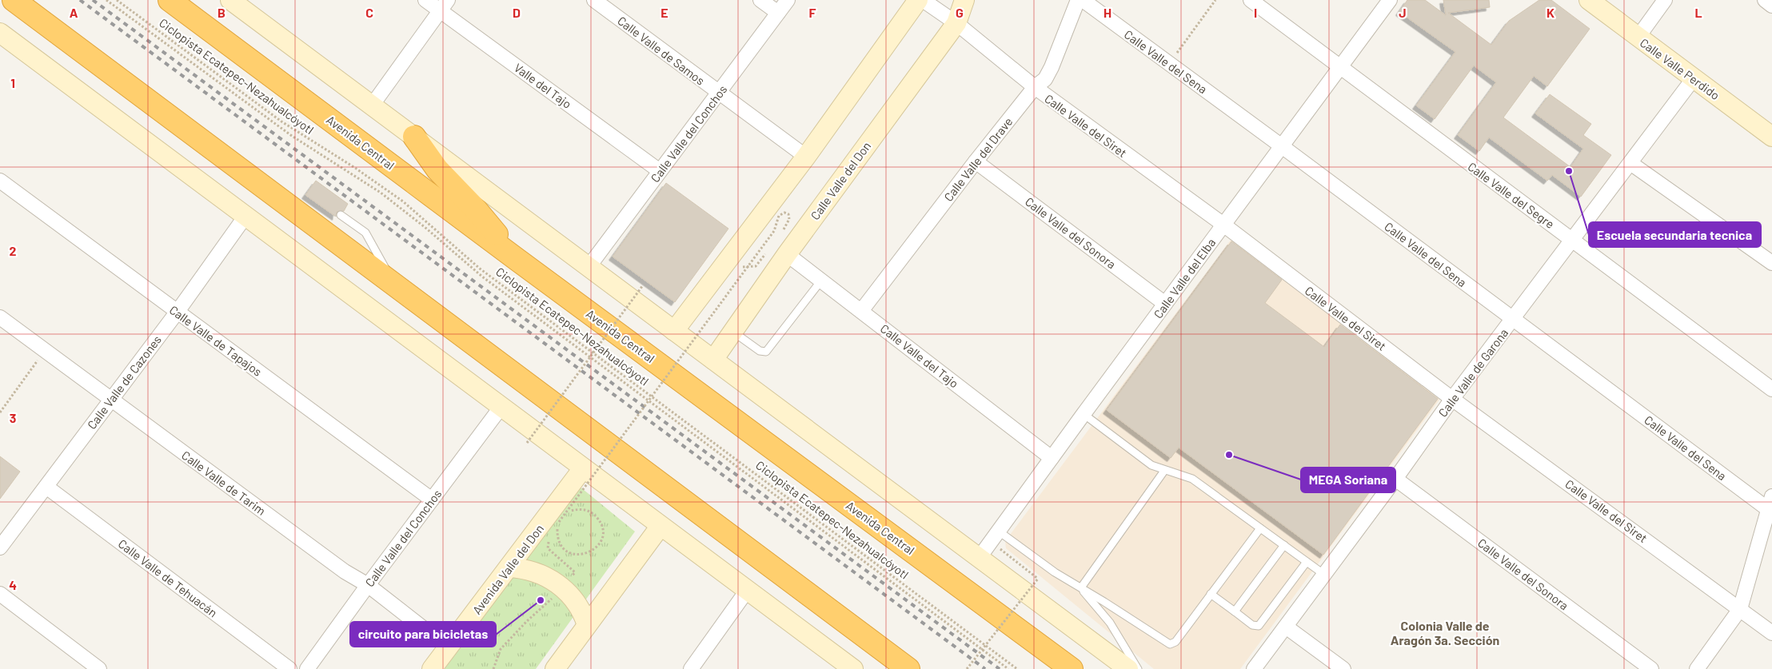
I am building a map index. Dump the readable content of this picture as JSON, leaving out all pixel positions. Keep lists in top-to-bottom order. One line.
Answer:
{"streets":{"highway":["Avenida Central"],"main road":["Calle Valle Perdido","Calle Valle del Don","Avenida Valle del Don"],"street":["Calle Valle de Samos","Calle Valle del Sena","Valle del Tajo","Calle Valle del Siret","Calle Valle del Conchos","Calle Valle del Drave","Calle Valle del Segre","Calle Valle del Sonora","Calle Valle del Elba","Calle Valle de Tapajos","Calle Valle del Tajo","Calle Valle de Garona","Calle Valle de Cazones","Calle Valle de Tarim","Calle Valle de Tehuacán"],"path":["Ciclopista Ecatepec-Nezahualcóyotl"]},"crossings":[["Calle Valle de Samos","Calle Valle del Conchos"],["Calle Valle del Sena","Calle Valle del Elba"],["Calle Valle del Sena","Calle Valle de Garona"],["Calle Valle Perdido","Calle Valle de Garona"],["Valle del Tajo","Calle Valle del Conchos"],["Calle Valle del Siret","Calle Valle del Drave"],["Calle Valle del Siret","Calle Valle del Don"],["Calle Valle del Siret","Calle Valle del Elba"],["Calle Valle del Siret","Calle Valle de Garona"],["Calle Valle del Conchos","Calle Valle de Tapajos"],["Calle Valle del Conchos","Calle Valle de Tarim"],["Calle Valle del Drave","Calle Valle del Sonora"],["Calle Valle del Drave","Calle Valle del Tajo"],["Calle Valle del Don","Calle Valle del Tajo"],["Calle Valle del Segre","Calle Valle del Elba"],["Calle Valle del Segre","Calle Valle de Garona"],["Calle Valle del Sonora","Calle Valle del Elba"],["Calle Valle del Sonora","Calle Valle de Garona"],["Calle Valle del Elba","Calle Valle del Tajo"],["Calle Valle de Tapajos","Calle Valle de Cazones"],["Calle Valle de Cazones","Calle Valle de Tarim"],["Calle Valle de Cazones","Calle Valle de Tehuacán"],["Calle Valle de Tarim","Avenida Valle del Don"]],"districts":["Colonia Valle de Aragón 3a. Sección"],"places":["Escuela secundaria tecnica","MEGA Soriana","circuito para bicicletas"],"grid":{"columns":["A","B","C","D","E","F","G","H","I","J","K","L"],"rows":["1","2","3","4"]}}
